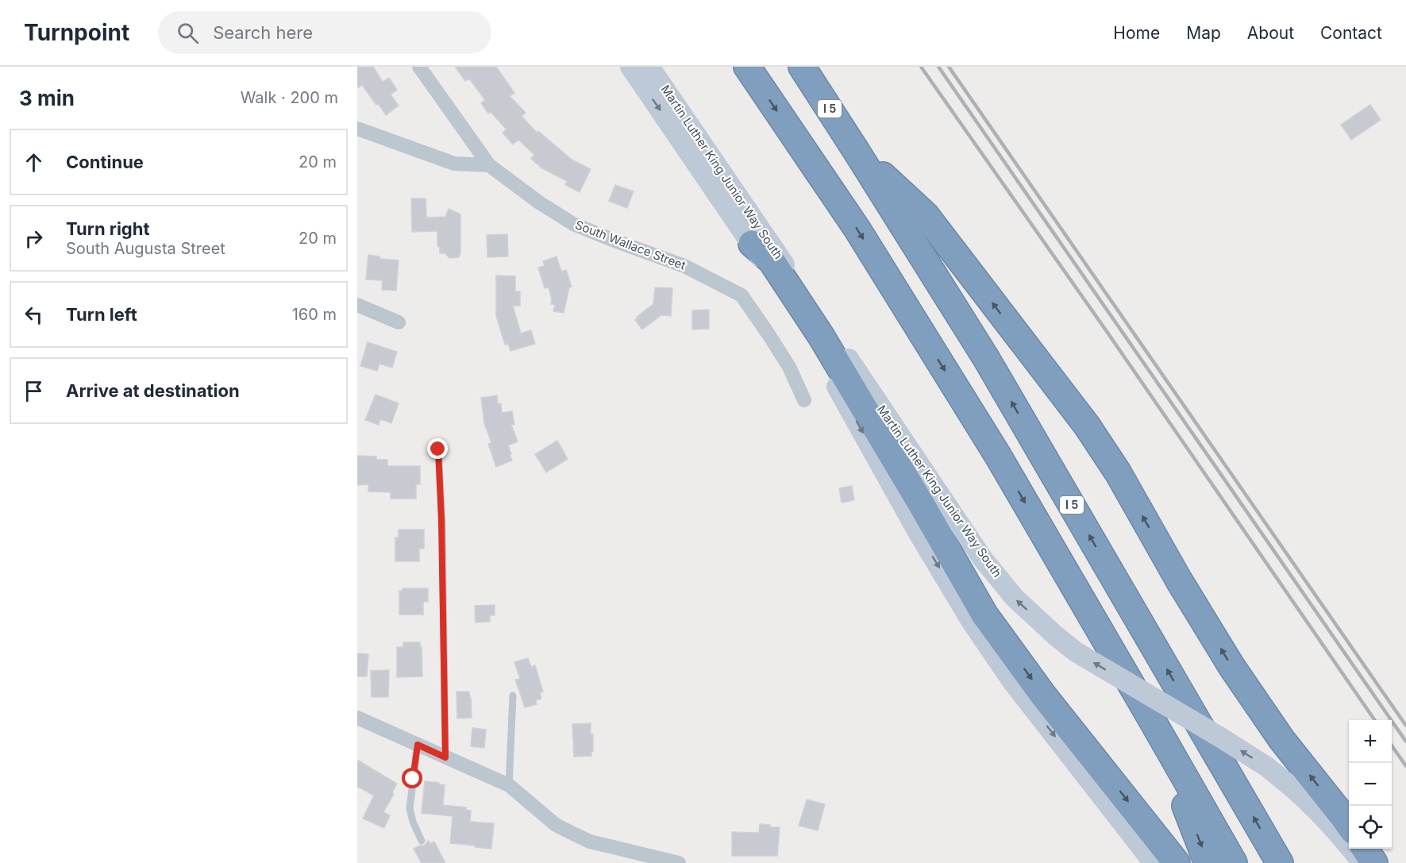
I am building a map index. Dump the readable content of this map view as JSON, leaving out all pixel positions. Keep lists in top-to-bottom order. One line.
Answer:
{"streets":{"highway":["I 5"],"main road":["Martin Luther King Junior Way South"],"street":["South Wallace Street"]},"page":{"header":"Turnpoint","search":"Search here","nav":["Home","Map","About","Contact"],"heading":["3 min","Walk · 200 m"],"list":[["Continue","20 m"],["Turn right","South Augusta Street","20 m"],["Turn left","160 m"],"Arrive at destination"],"map_buttons":["+","−"]}}
